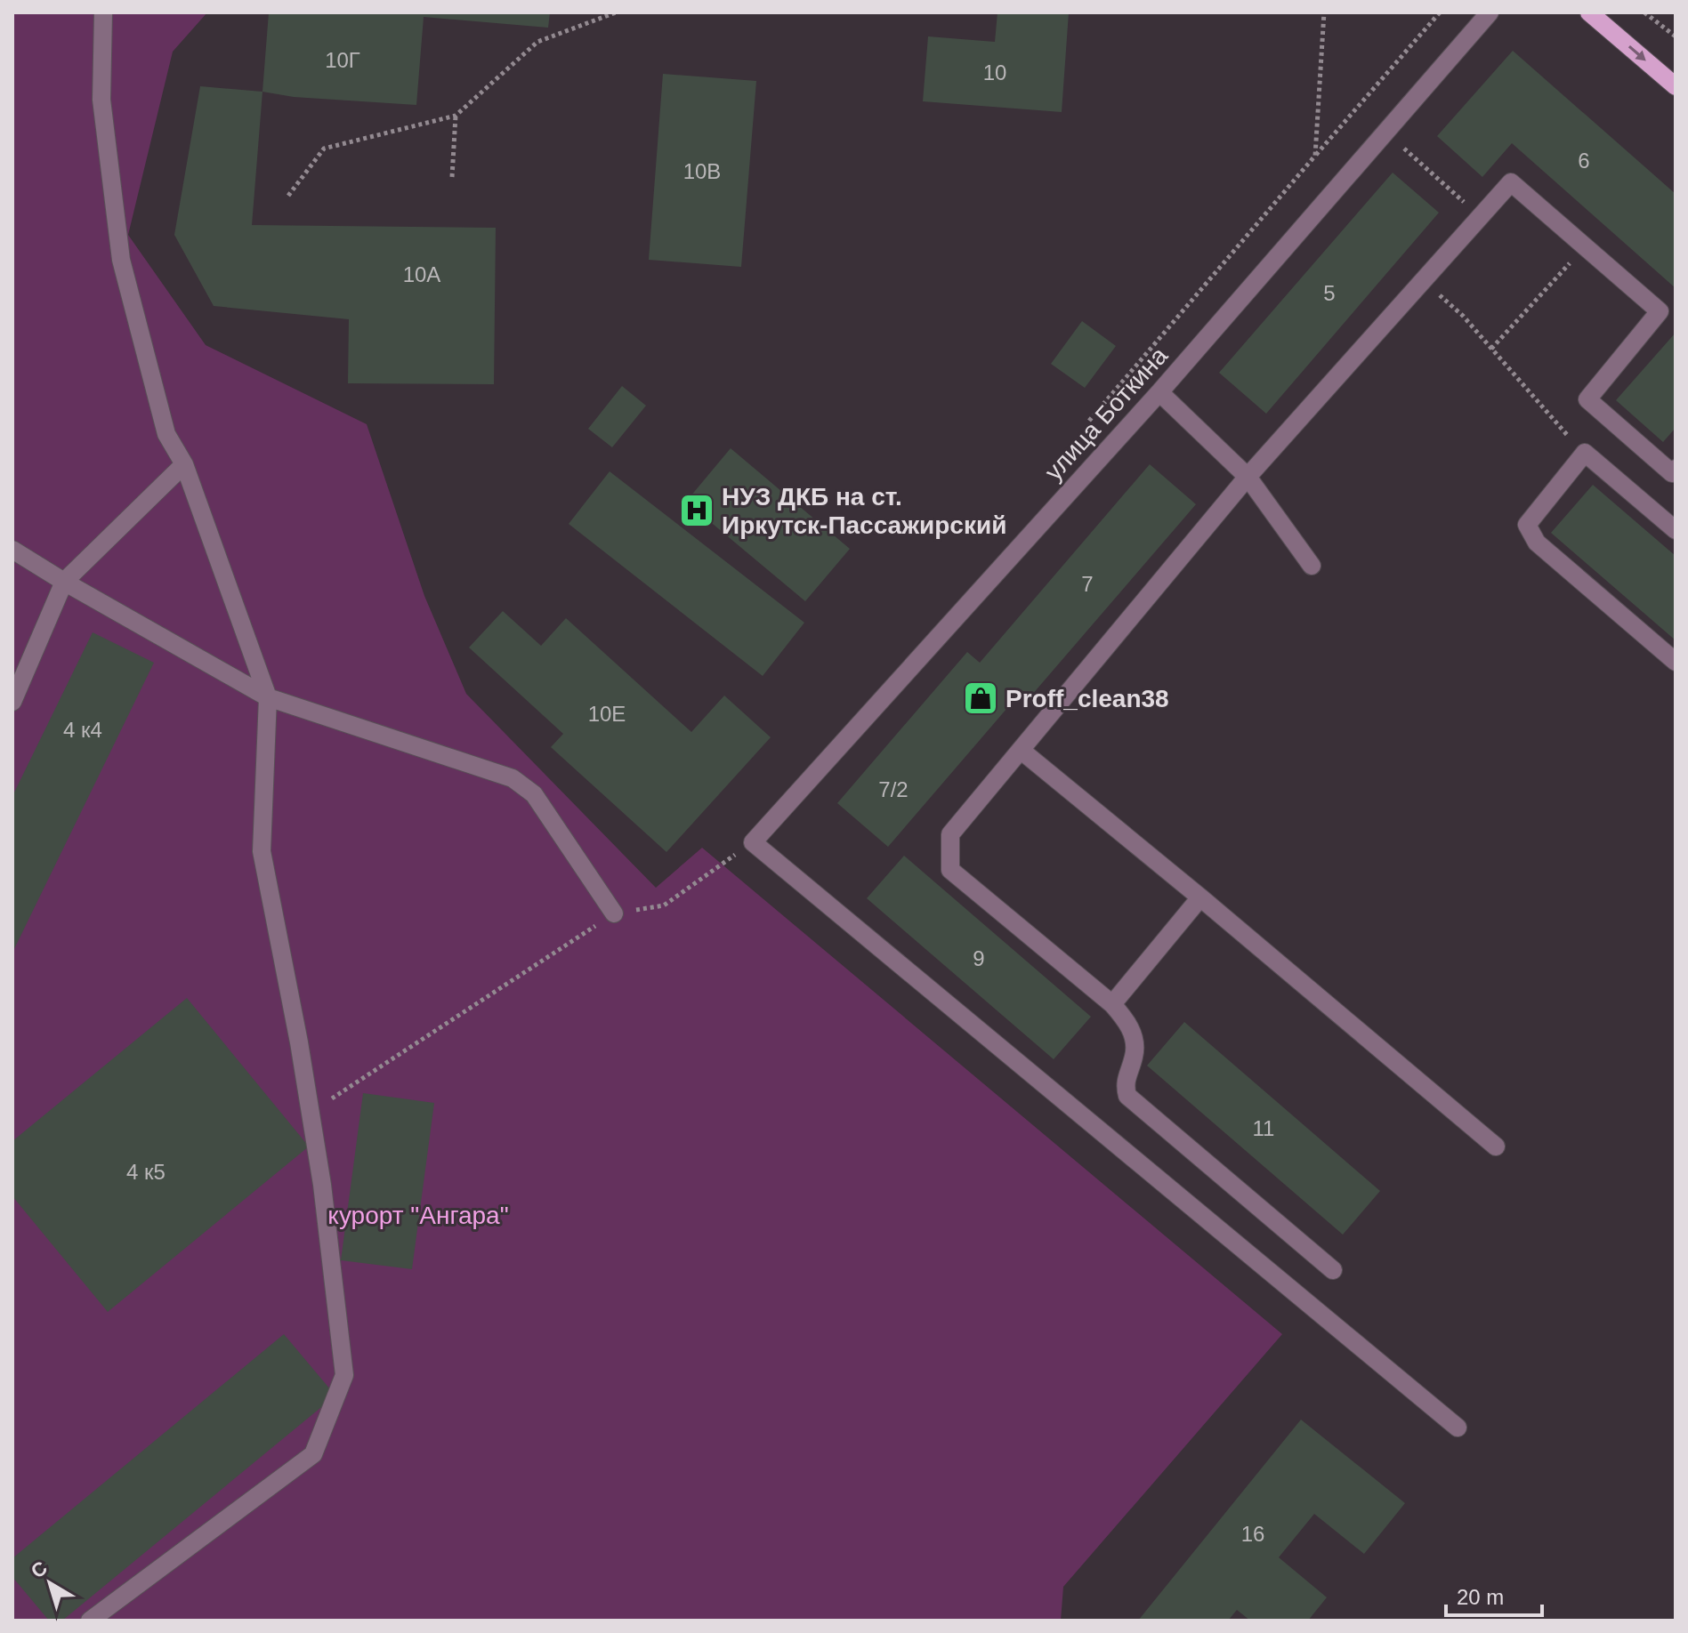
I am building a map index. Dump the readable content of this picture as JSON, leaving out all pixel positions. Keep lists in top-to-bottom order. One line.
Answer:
{"streets":{"street":["улица Боткина"]},"parks":["курорт \"Ангара\""],"places":{"hospital":["НУЗ ДКБ на ст. Иркутск-Пассажирский"],"shop":["Proff_clean38"]},"house_numbers":["10Г","10","6","10В","10А","5","7","10Е","4 к4","7/2","9","11","4 к5","16"],"scale_bar":"20 m","north":"top left"}
